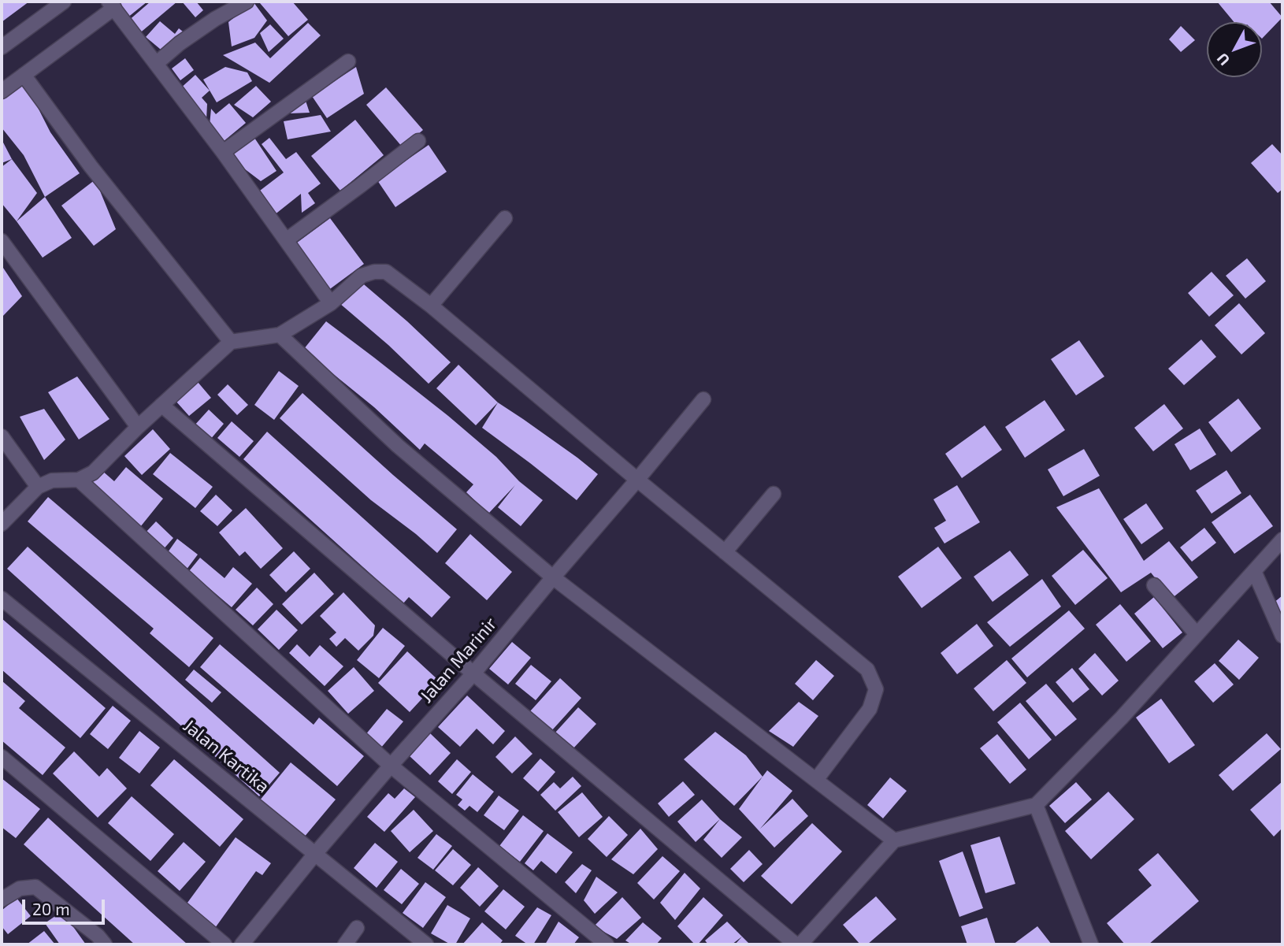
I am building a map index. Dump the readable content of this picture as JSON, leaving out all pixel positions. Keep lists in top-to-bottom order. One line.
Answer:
{"streets":{"street":["Jalan Marinir","Jalan Kartika"]},"crossings":[["Jalan Marinir","Jalan Kartika"]],"scale_bar":"20 m","north":"bottom left"}
